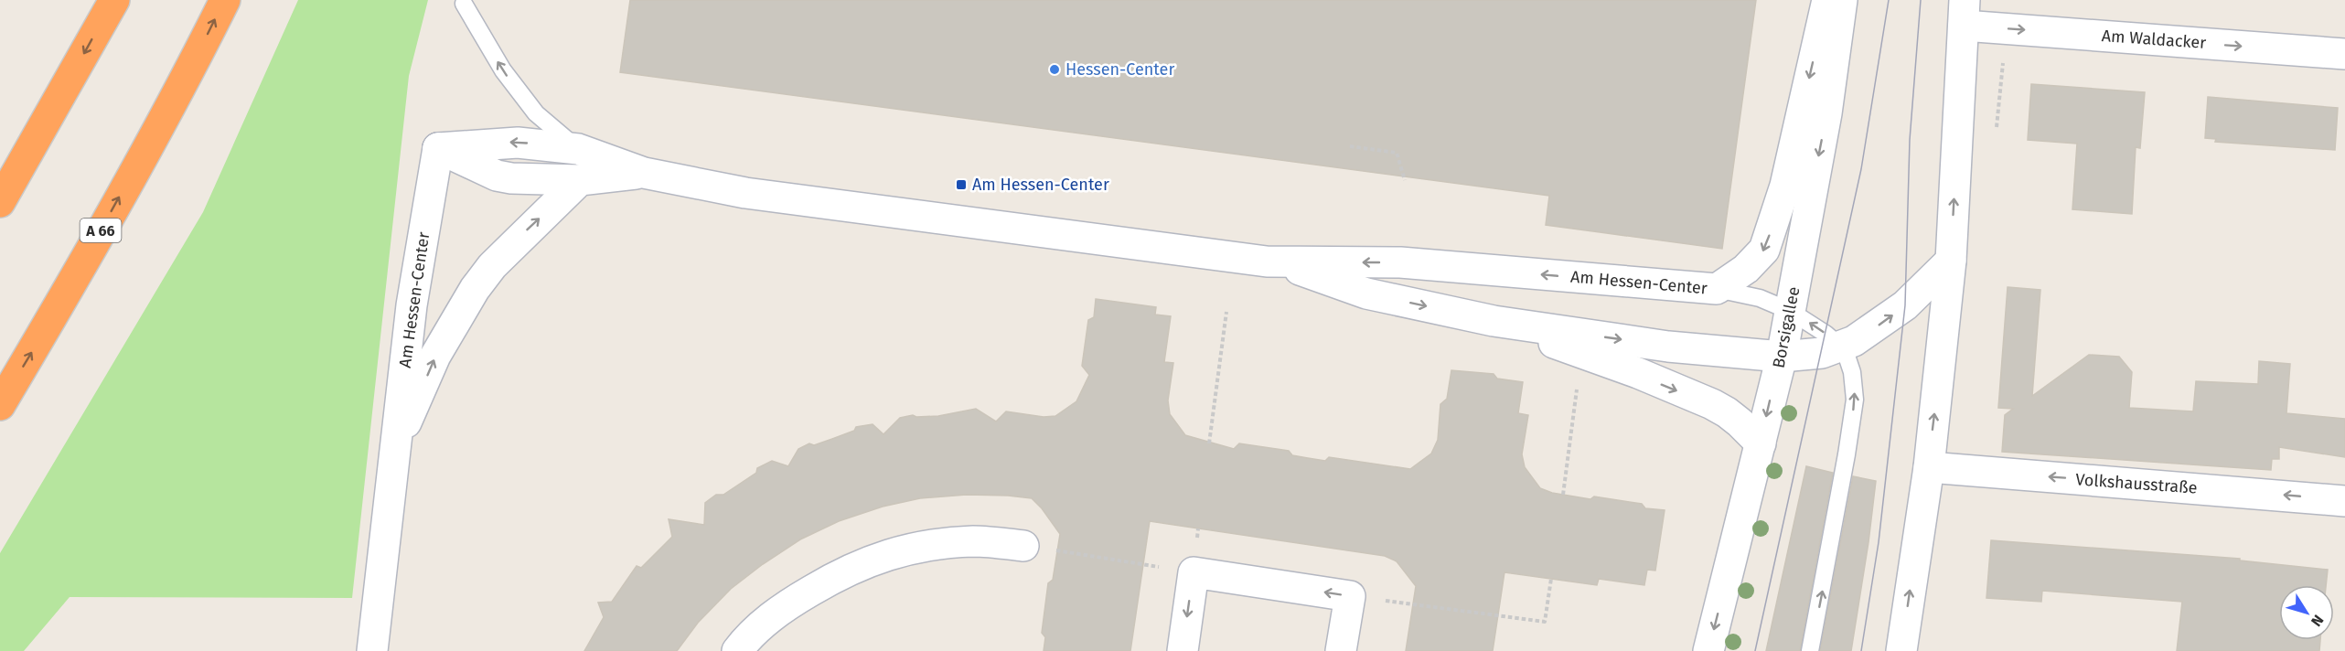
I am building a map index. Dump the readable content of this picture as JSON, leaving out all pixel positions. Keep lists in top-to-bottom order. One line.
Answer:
{"streets":{"highway":["A 66"],"street":["Am Waldacker","Am Hessen-Center","Borsigallee","Volkshausstraße"]},"crossings":[["Am Hessen-Center","Borsigallee"]],"one_way":["Am Waldacker","Volkshausstraße"],"places":{"other":["Hessen-Center"],"transit":["Am Hessen-Center"]},"north":"bottom right"}
